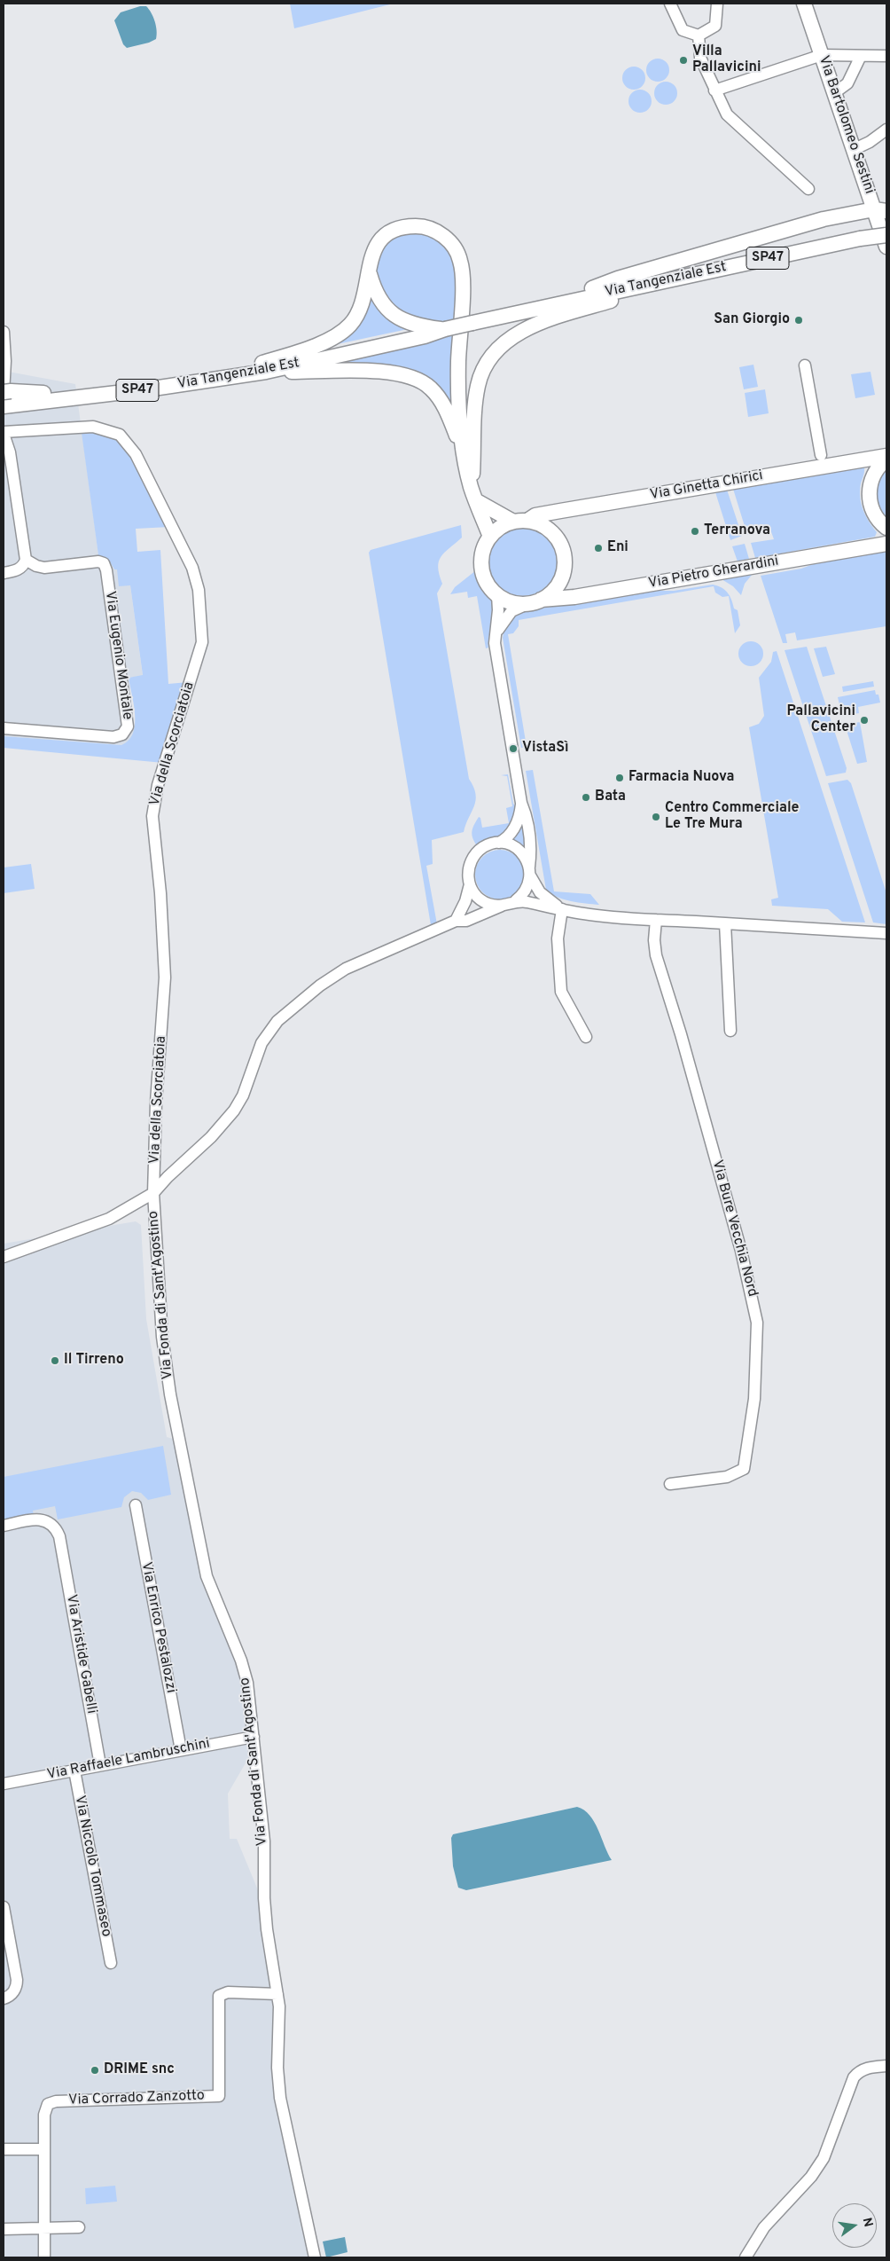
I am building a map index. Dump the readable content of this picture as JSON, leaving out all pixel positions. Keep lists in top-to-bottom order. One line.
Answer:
{"streets":{"main road":["Via Bartolomeo Sestini","SP47","Via Tangenziale Est","Via Ginetta Chirici","Via Pietro Gherardini"],"street":["Via Eugenio Montale","Via della Scorciatoia","Via Bure Vecchia Nord","Via Fonda di Sant'Agostino","Via Enrico Pestalozzi","Via Aristide Gabelli","Via Raffaele Lambruschini","Via Niccolò Tommaseo","Via Corrado Zanzotto"]},"crossings":[["Via Bartolomeo Sestini","Via Tangenziale Est"],["Via Ginetta Chirici","Via Pietro Gherardini"],["Via della Scorciatoia","Via Fonda di Sant'Agostino"],["Via Fonda di Sant'Agostino","Via Raffaele Lambruschini"],["Via Fonda di Sant'Agostino","Via Corrado Zanzotto"],["Via Enrico Pestalozzi","Via Raffaele Lambruschini"],["Via Aristide Gabelli","Via Raffaele Lambruschini"],["Via Raffaele Lambruschini","Via Niccolò Tommaseo"]],"places":["Villa Pallavicini","San Giorgio","Terranova","Eni","Pallavicini Center","VistaSì","Farmacia Nuova","Bata","Centro Commerciale Le Tre Mura","Il Tirreno","DRIME snc"],"north":"right"}
